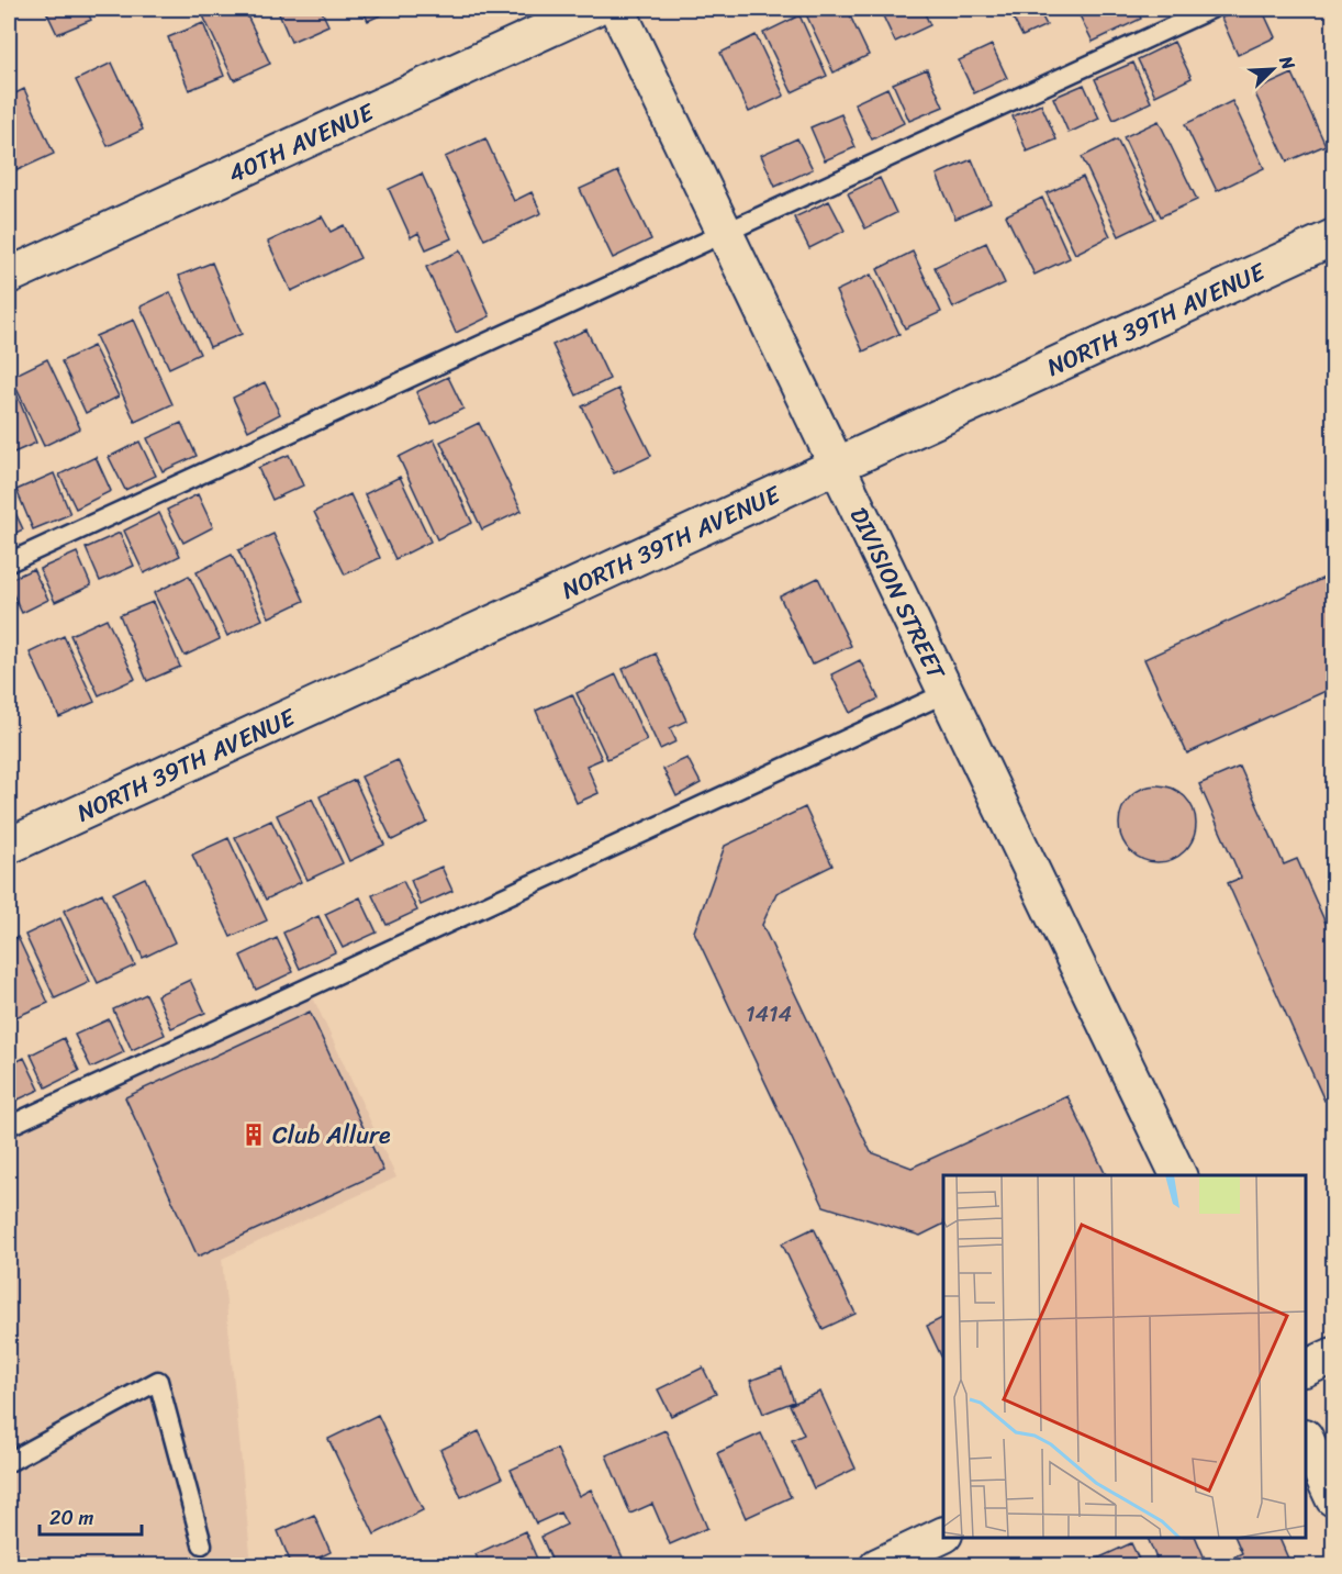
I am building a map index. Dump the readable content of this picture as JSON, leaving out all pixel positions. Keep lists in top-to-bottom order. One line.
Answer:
{"streets":{"street":["40TH AVENUE","NORTH 39TH AVENUE","DIVISION STREET"]},"crossings":[["NORTH 39TH AVENUE","DIVISION STREET"]],"places":{"building":["Club Allure"]},"house_numbers":["1414"],"scale_bar":"20 m","north":"top right"}
